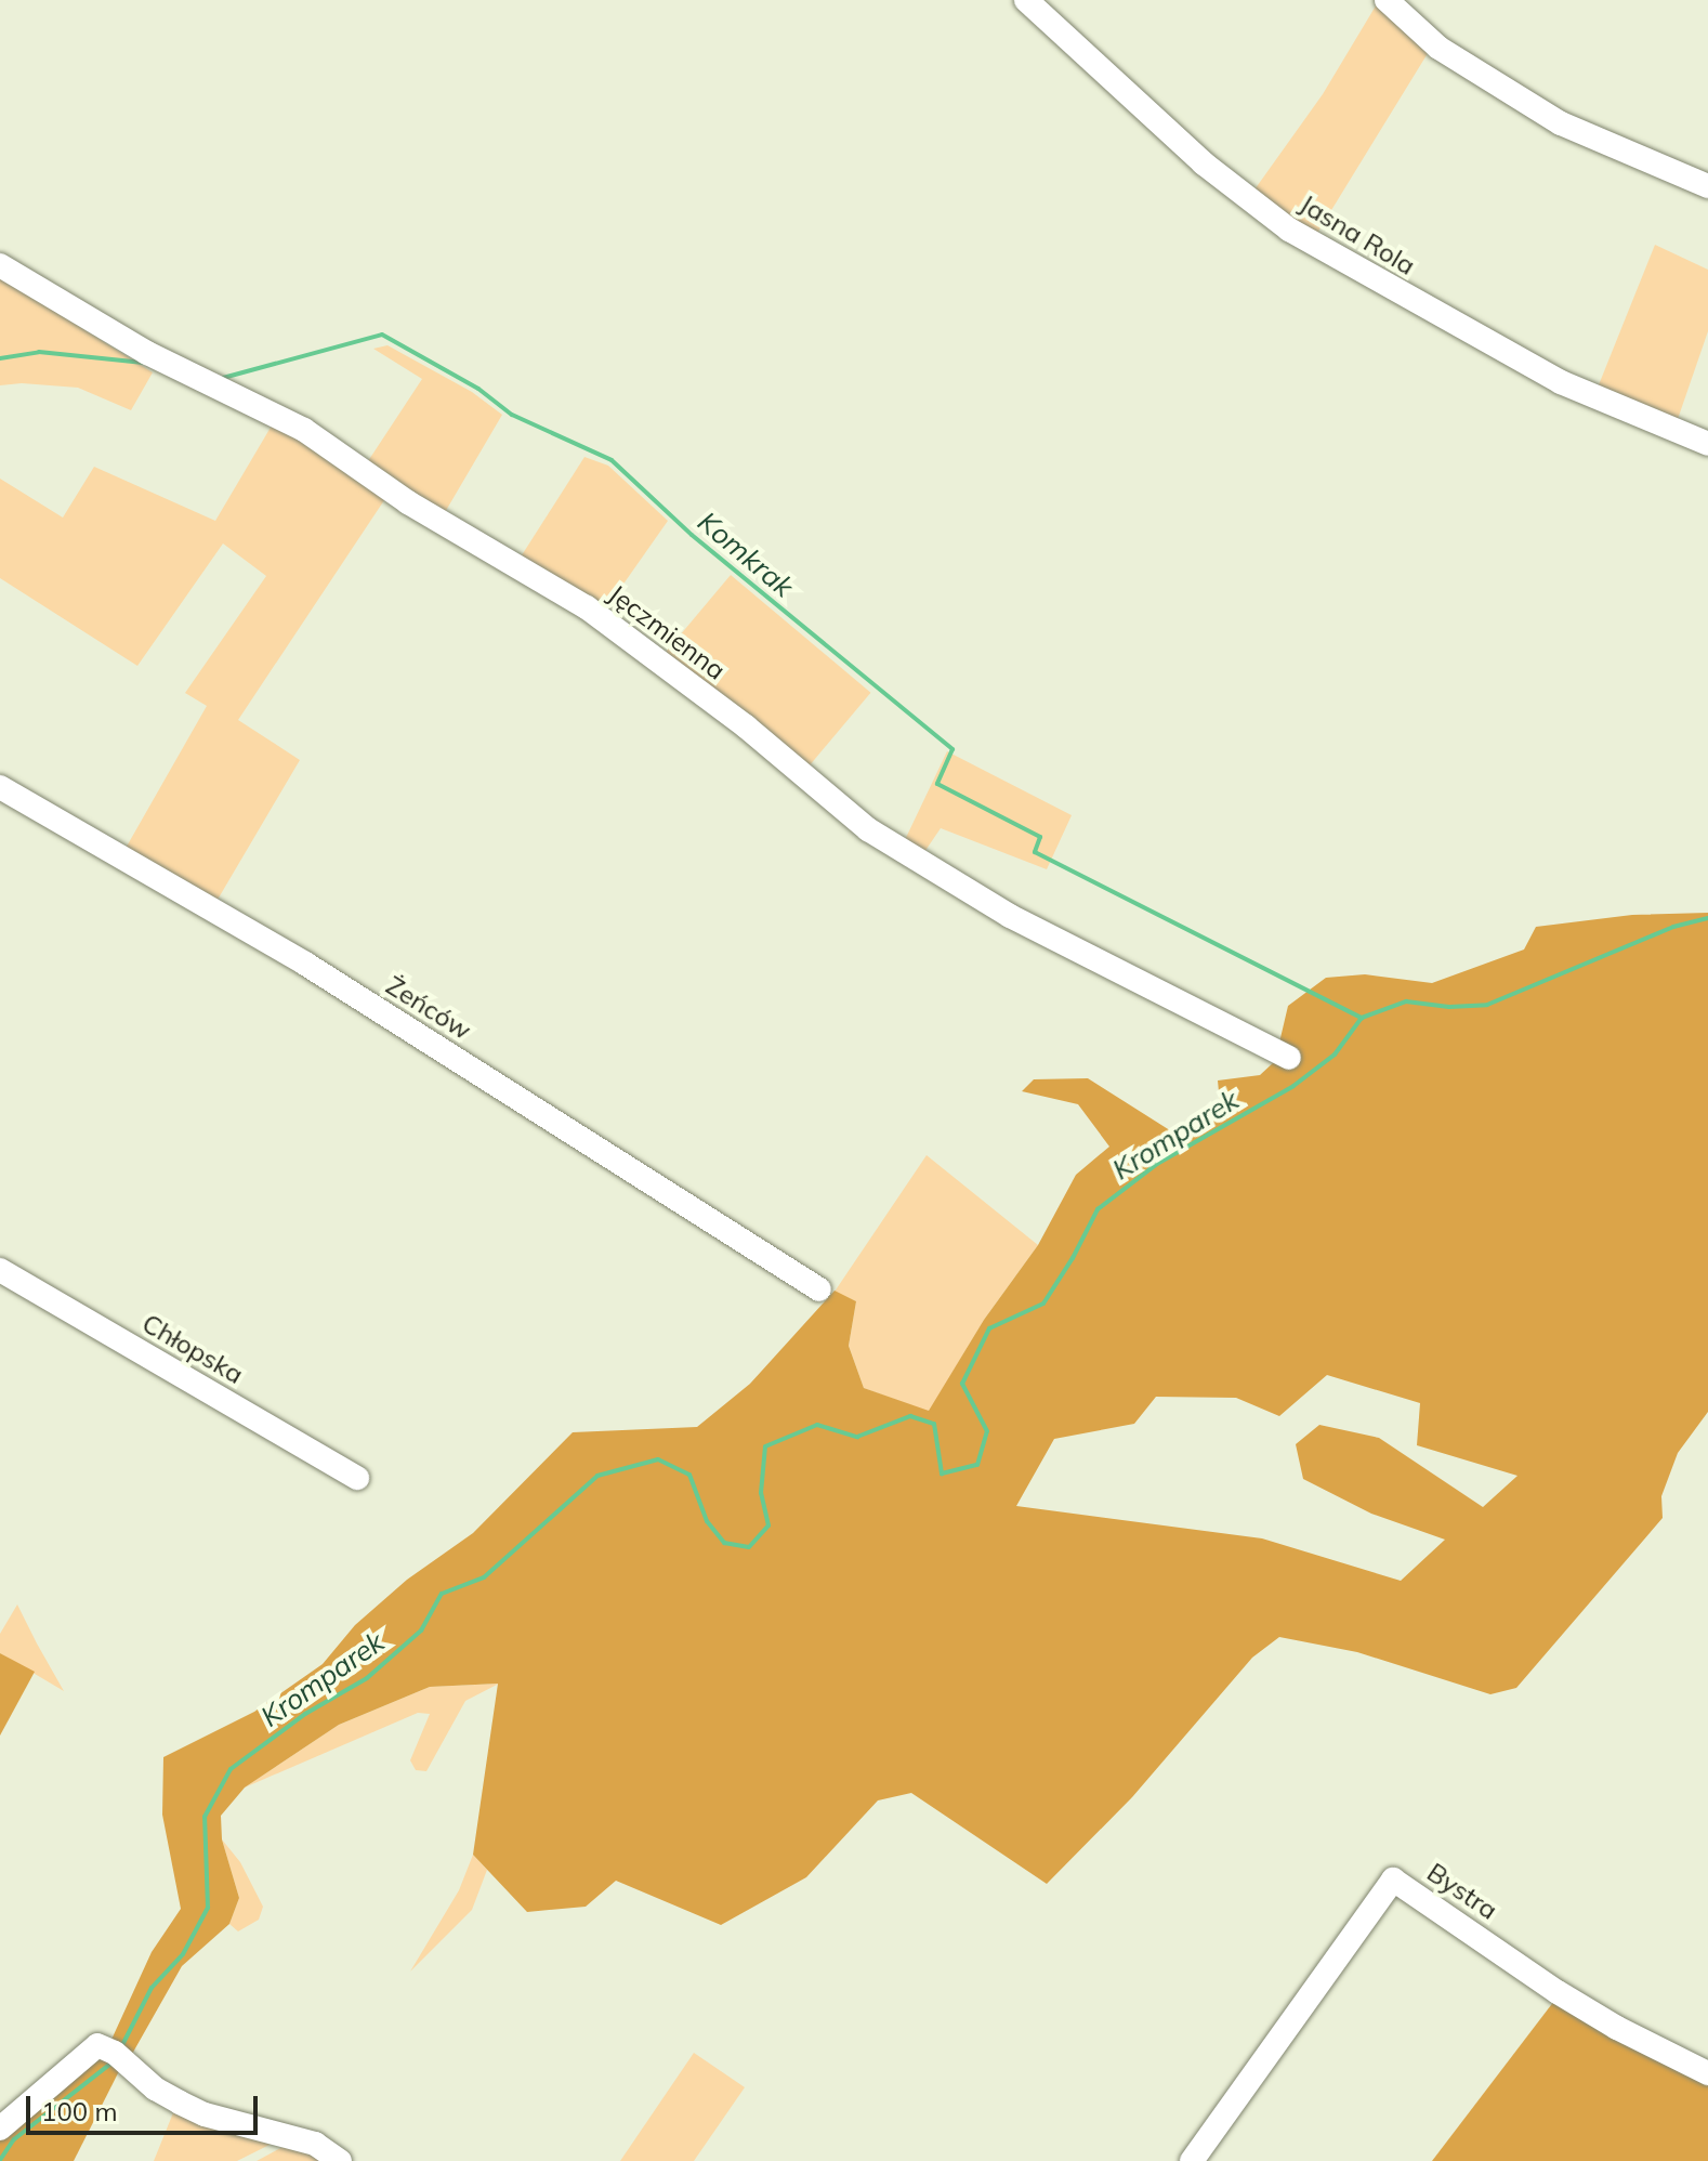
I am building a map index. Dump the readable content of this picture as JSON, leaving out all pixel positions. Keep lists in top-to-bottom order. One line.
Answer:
{"streets":{"street":["Jasna Rola","Jęczmienna","Żeńców","Chłopska","Bystra"]},"water":["Komkrak","Kromparek"],"scale_bar":"100 m"}
